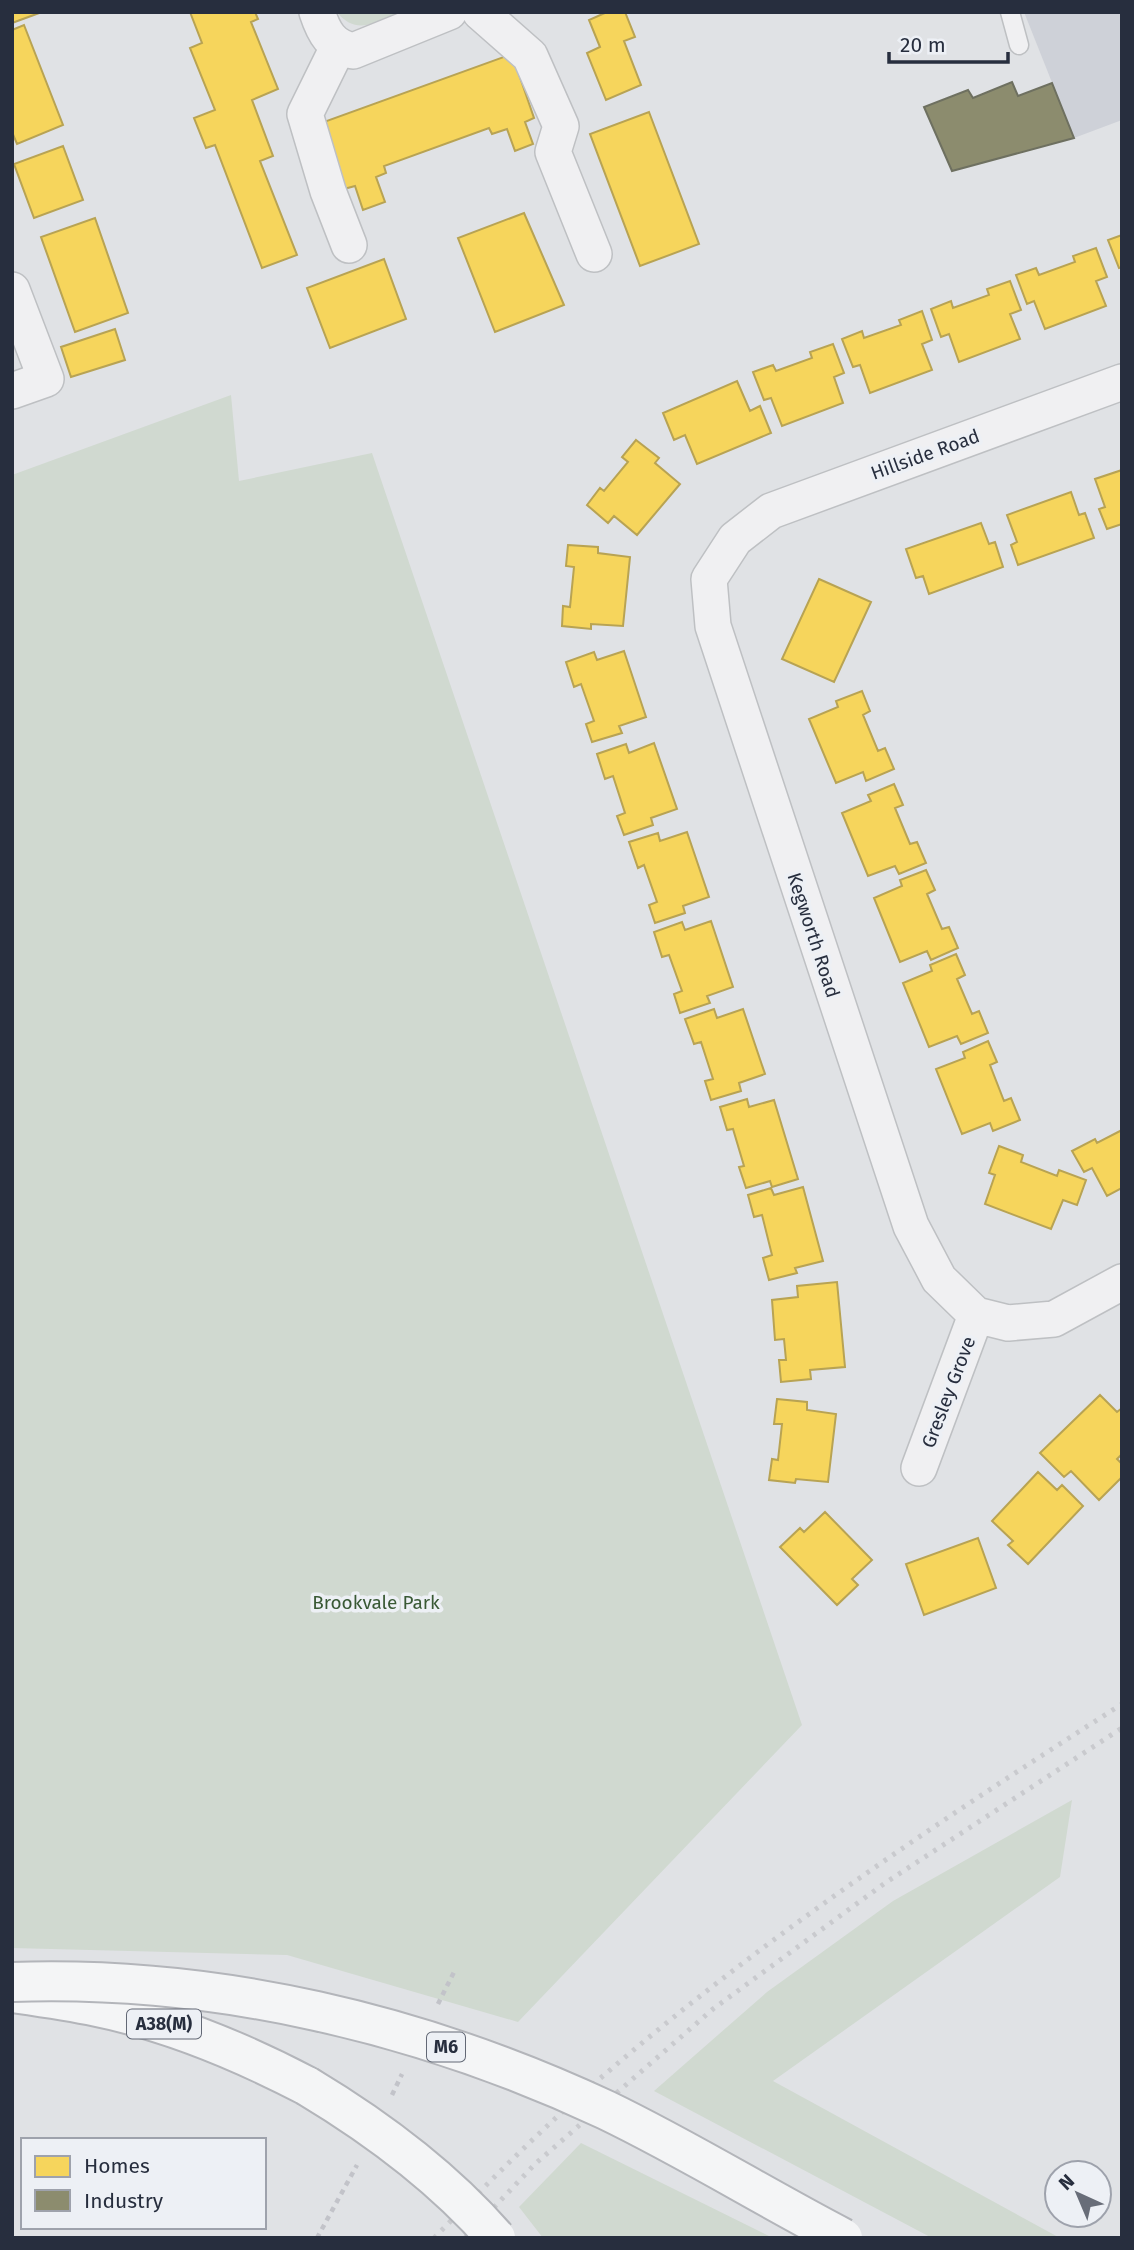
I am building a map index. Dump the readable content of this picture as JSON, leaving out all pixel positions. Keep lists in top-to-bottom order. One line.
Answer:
{"streets":{"highway":["A38(M)","M6"],"street":["Hillside Road","Kegworth Road","Gresley Grove"]},"crossings":[["Hillside Road","Kegworth Road"],["Kegworth Road","Gresley Grove"]],"parks":["Brookvale Park"],"legend":["Homes","Industry"],"scale_bar":"20 m","north":"top left"}
